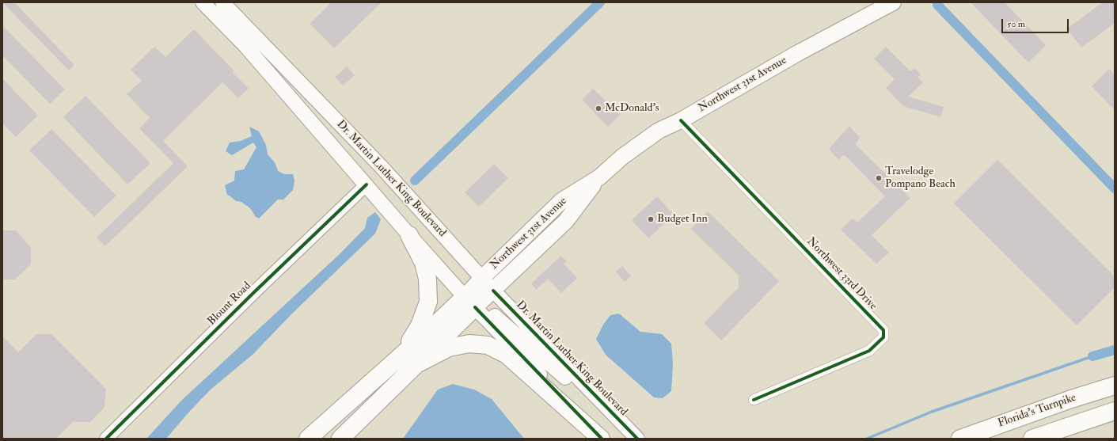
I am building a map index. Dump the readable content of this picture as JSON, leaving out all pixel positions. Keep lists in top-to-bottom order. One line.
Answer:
{"streets":{"highway":["Florida's Turnpike"],"main road":["Northwest 31st Avenue","Dr. Martin Luther King Boulevard"],"street":["Northwest 33rd Drive","Blount Road"]},"crossings":[["Northwest 31st Avenue","Dr. Martin Luther King Boulevard"],["Northwest 31st Avenue","Northwest 33rd Drive"],["Dr. Martin Luther King Boulevard","Blount Road"]],"places":["McDonald's","Travelodge Pompano Beach","Budget Inn"],"scale_bar":"50 m"}
